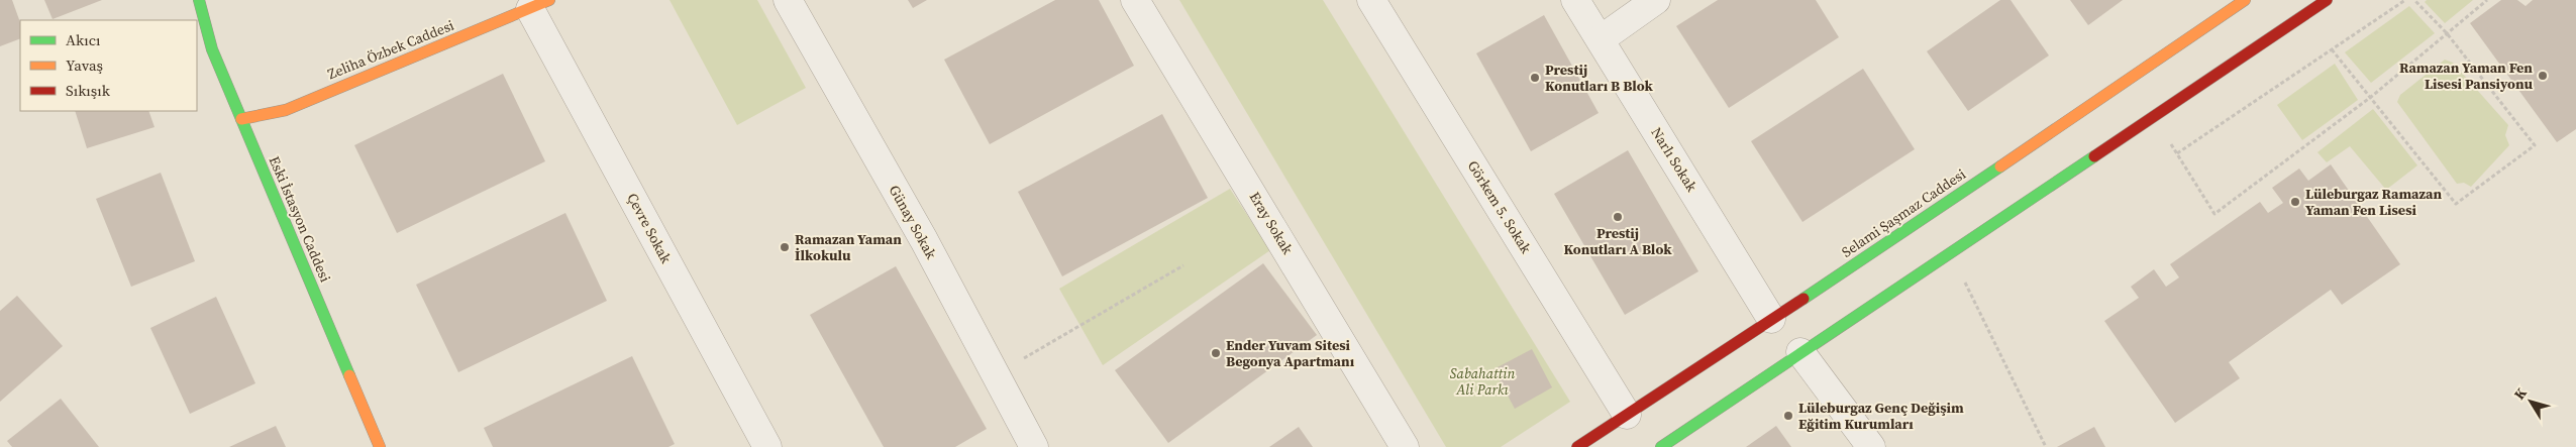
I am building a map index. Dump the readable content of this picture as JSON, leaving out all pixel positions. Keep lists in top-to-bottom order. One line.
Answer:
{"streets":{"main road":["Zeliha Özbek Caddesi","Selami Şaşmaz Caddesi","Eski İstasyon Caddesi"],"street":["Narlı Sokak","Görkem 5. Sokak","Günay Sokak","Eray Sokak","Çevre Sokak"]},"crossings":[["Zeliha Özbek Caddesi","Eski İstasyon Caddesi"],["Zeliha Özbek Caddesi","Çevre Sokak"],["Narlı Sokak","Selami Şaşmaz Caddesi"],["Görkem 5. Sokak","Selami Şaşmaz Caddesi"]],"parks":["Sabahattin Ali Parkı"],"places":["Ramazan Yaman Fen Lisesi Pansiyonu","Prestij Konutları B Blok","Lüleburgaz Ramazan Yaman Fen Lisesi","Prestij Konutları A Blok","Ramazan Yaman İlkokulu","Ender Yuvam Sitesi Begonya Apartmanı","Lüleburgaz Genç Değişim Eğitim Kurumları"],"legend":["Akıcı","Yavaş","Sıkışık"],"north":"top left"}
